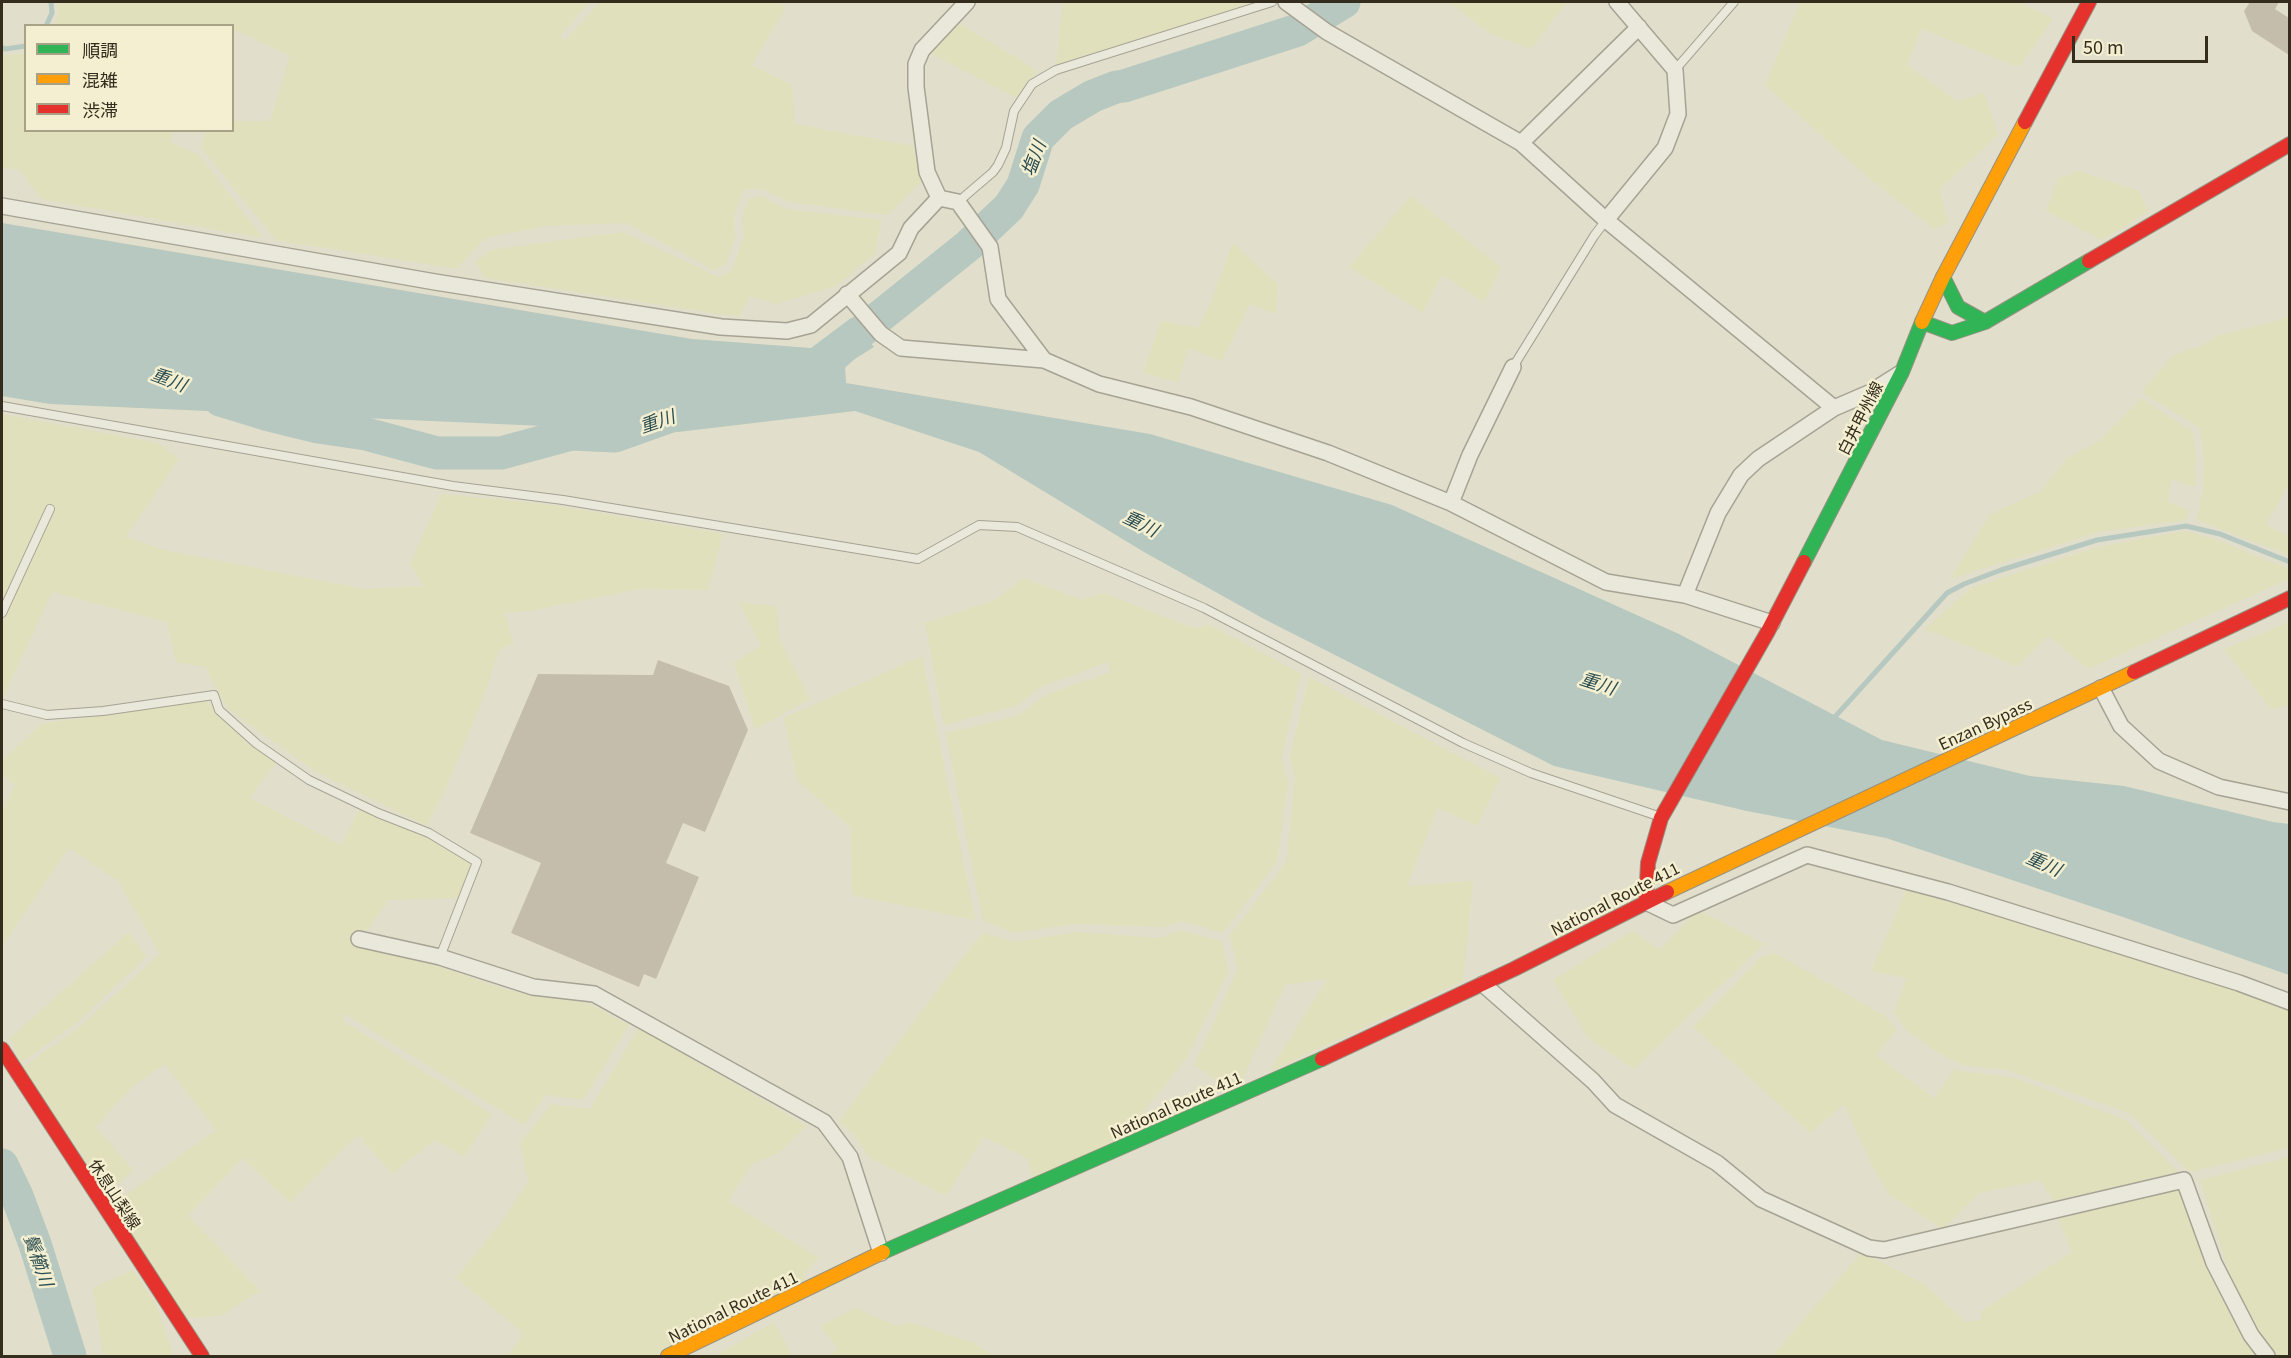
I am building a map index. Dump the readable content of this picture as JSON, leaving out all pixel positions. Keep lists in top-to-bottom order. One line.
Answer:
{"streets":{"main road":["白井甲州線","Enzan Bypass","National Route 411","休息山梨線"]},"crossings":[["白井甲州線","National Route 411"],["Enzan Bypass","National Route 411"]],"water":["塩川","重川","鬢櫛川"],"legend":["順調","混雑","渋滞"],"scale_bar":"50 m"}
